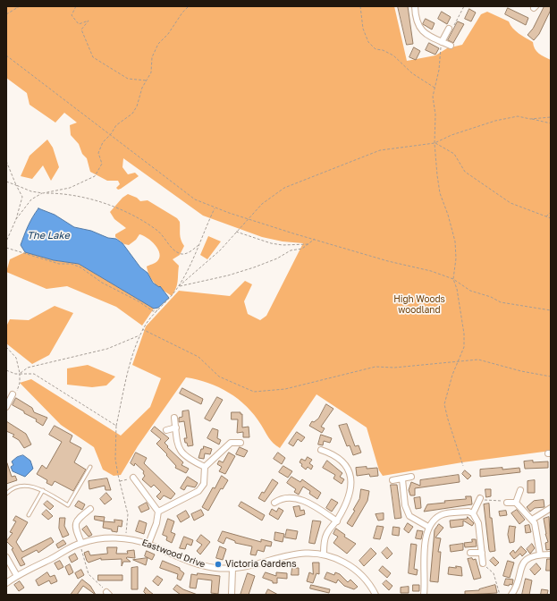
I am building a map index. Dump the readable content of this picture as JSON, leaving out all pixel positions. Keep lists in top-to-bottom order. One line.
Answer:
{"streets":{"street":["Eastwood Drive"]},"water":["The Lake"],"parks":["High Woods woodland"],"places":["Victoria Gardens"]}
